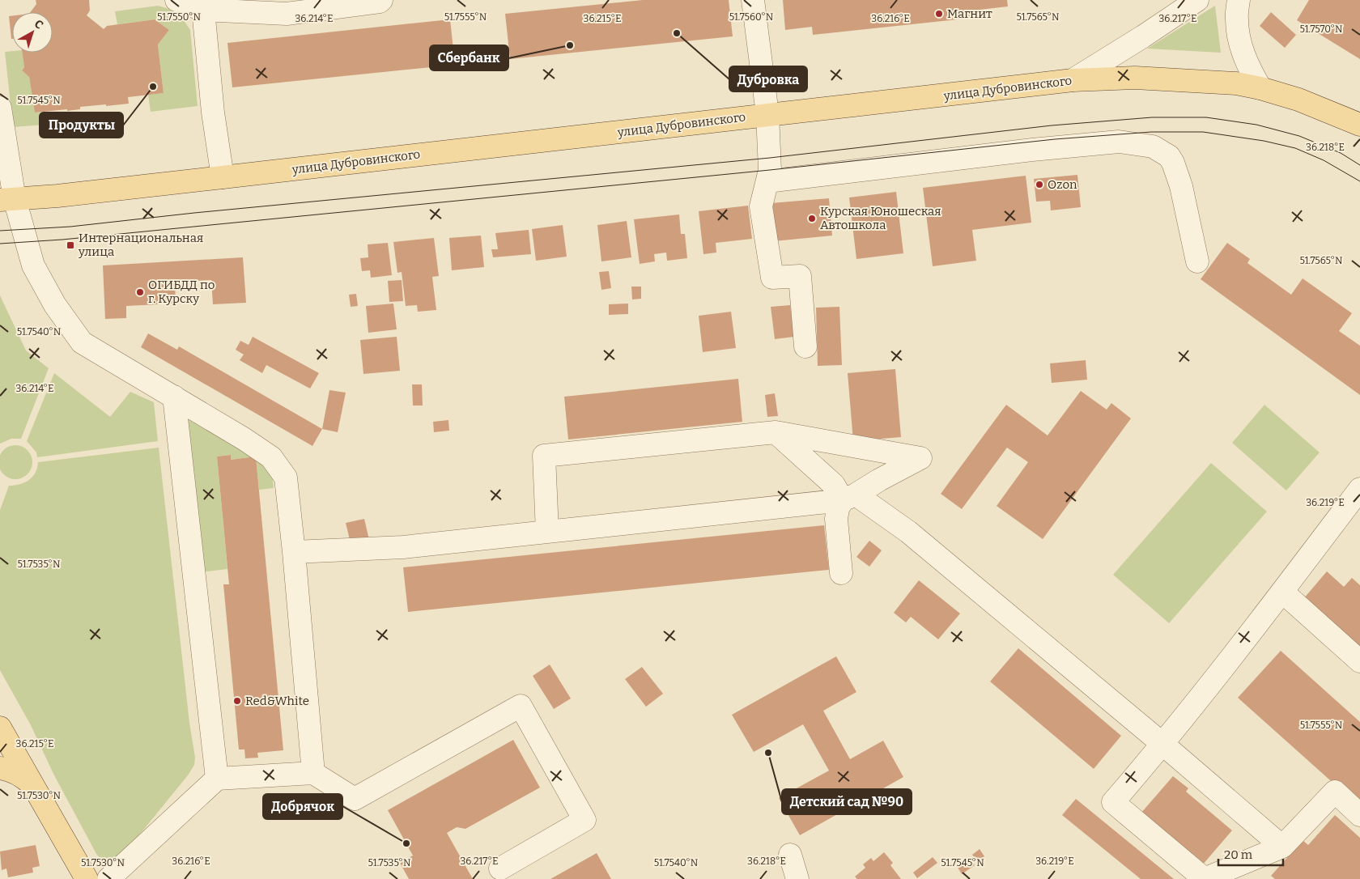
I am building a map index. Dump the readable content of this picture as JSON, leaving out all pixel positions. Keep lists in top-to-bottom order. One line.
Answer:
{"streets":{"main road":["улица Дубровинского"]},"places":{"other":["Магнит","Дубровка","Сбербанк","Продукты","Ozon","Курская Юношеская Автошкола","ОГИБДД по г. Курску","Red&White","Детский сад №90","Добрячок"],"transit":["Интернациональная улица"]},"scale_bar":"20 m","north":"top right","coordinates":["51.7550°N","51.7555°N","51.7560°N","51.7565°N","36.214°E","36.215°E","36.216°E","36.217°E","51.7570°N","51.7545°N","36.218°E","51.7540°N","36.219°E","51.7535°N","51.7530°N"]}
